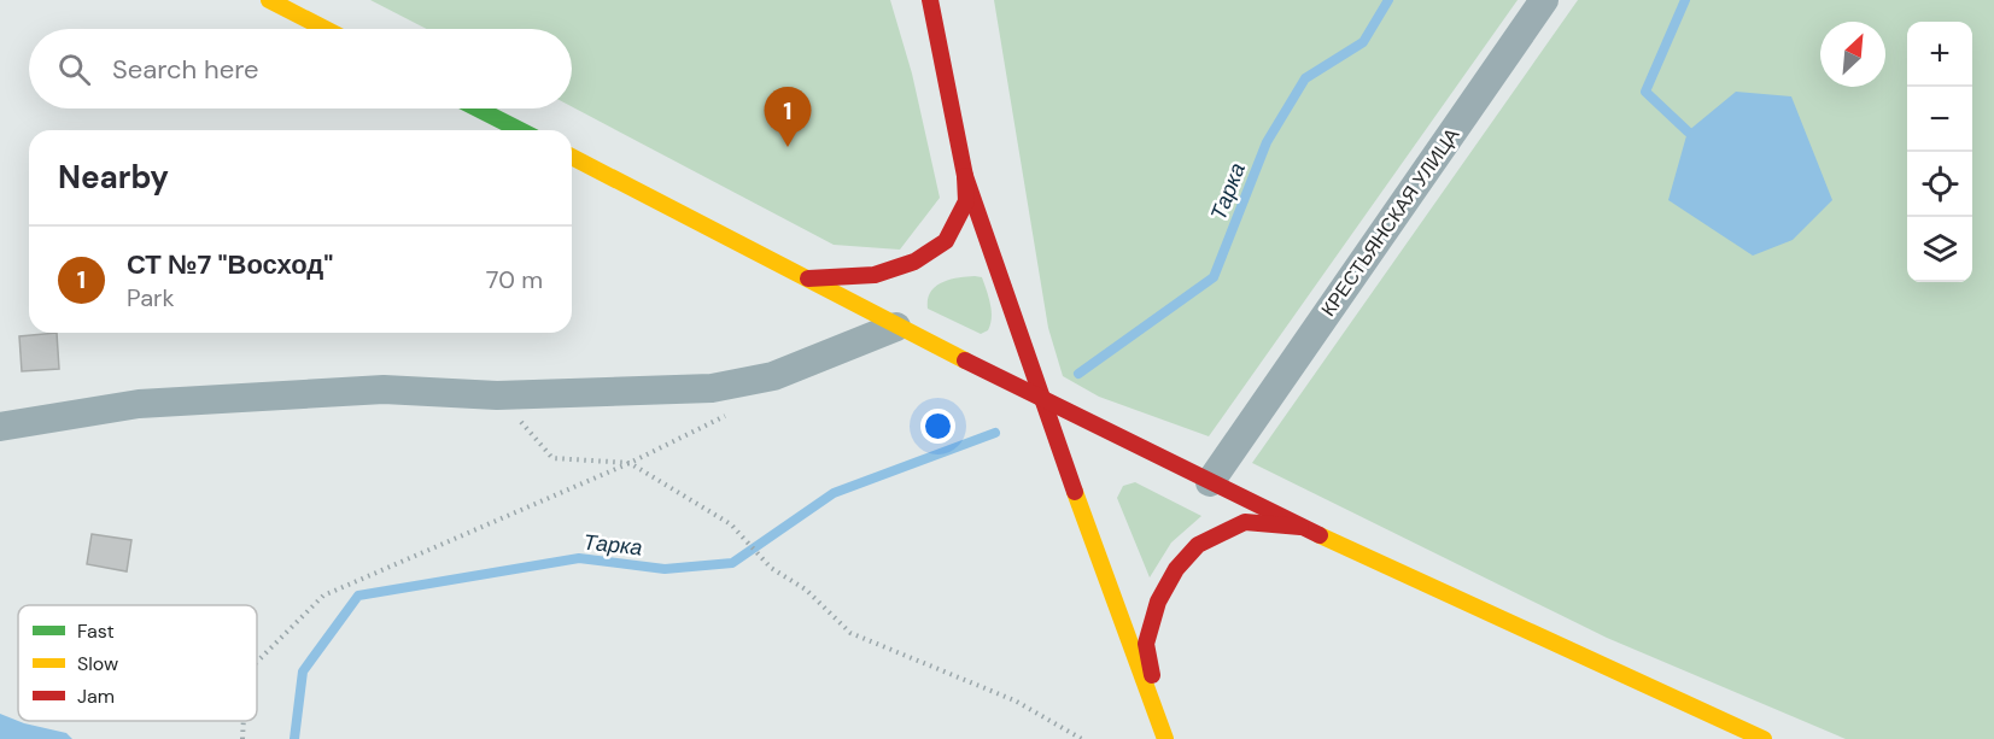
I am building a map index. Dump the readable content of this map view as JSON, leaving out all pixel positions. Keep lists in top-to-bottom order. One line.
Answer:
{"streets":{"street":["КРЕСТЬЯНСКАЯ УЛИЦА"]},"water":["Тарка"],"legend":["Fast","Slow","Jam"],"north":"top right","page":{"map_buttons":["+","−"],"search":"Search here","pins":"1","heading":"Nearby","list":[{"mark":"1","name":"СТ №7 \"Восход\"","note":"Park","value":"70 m"}]}}
